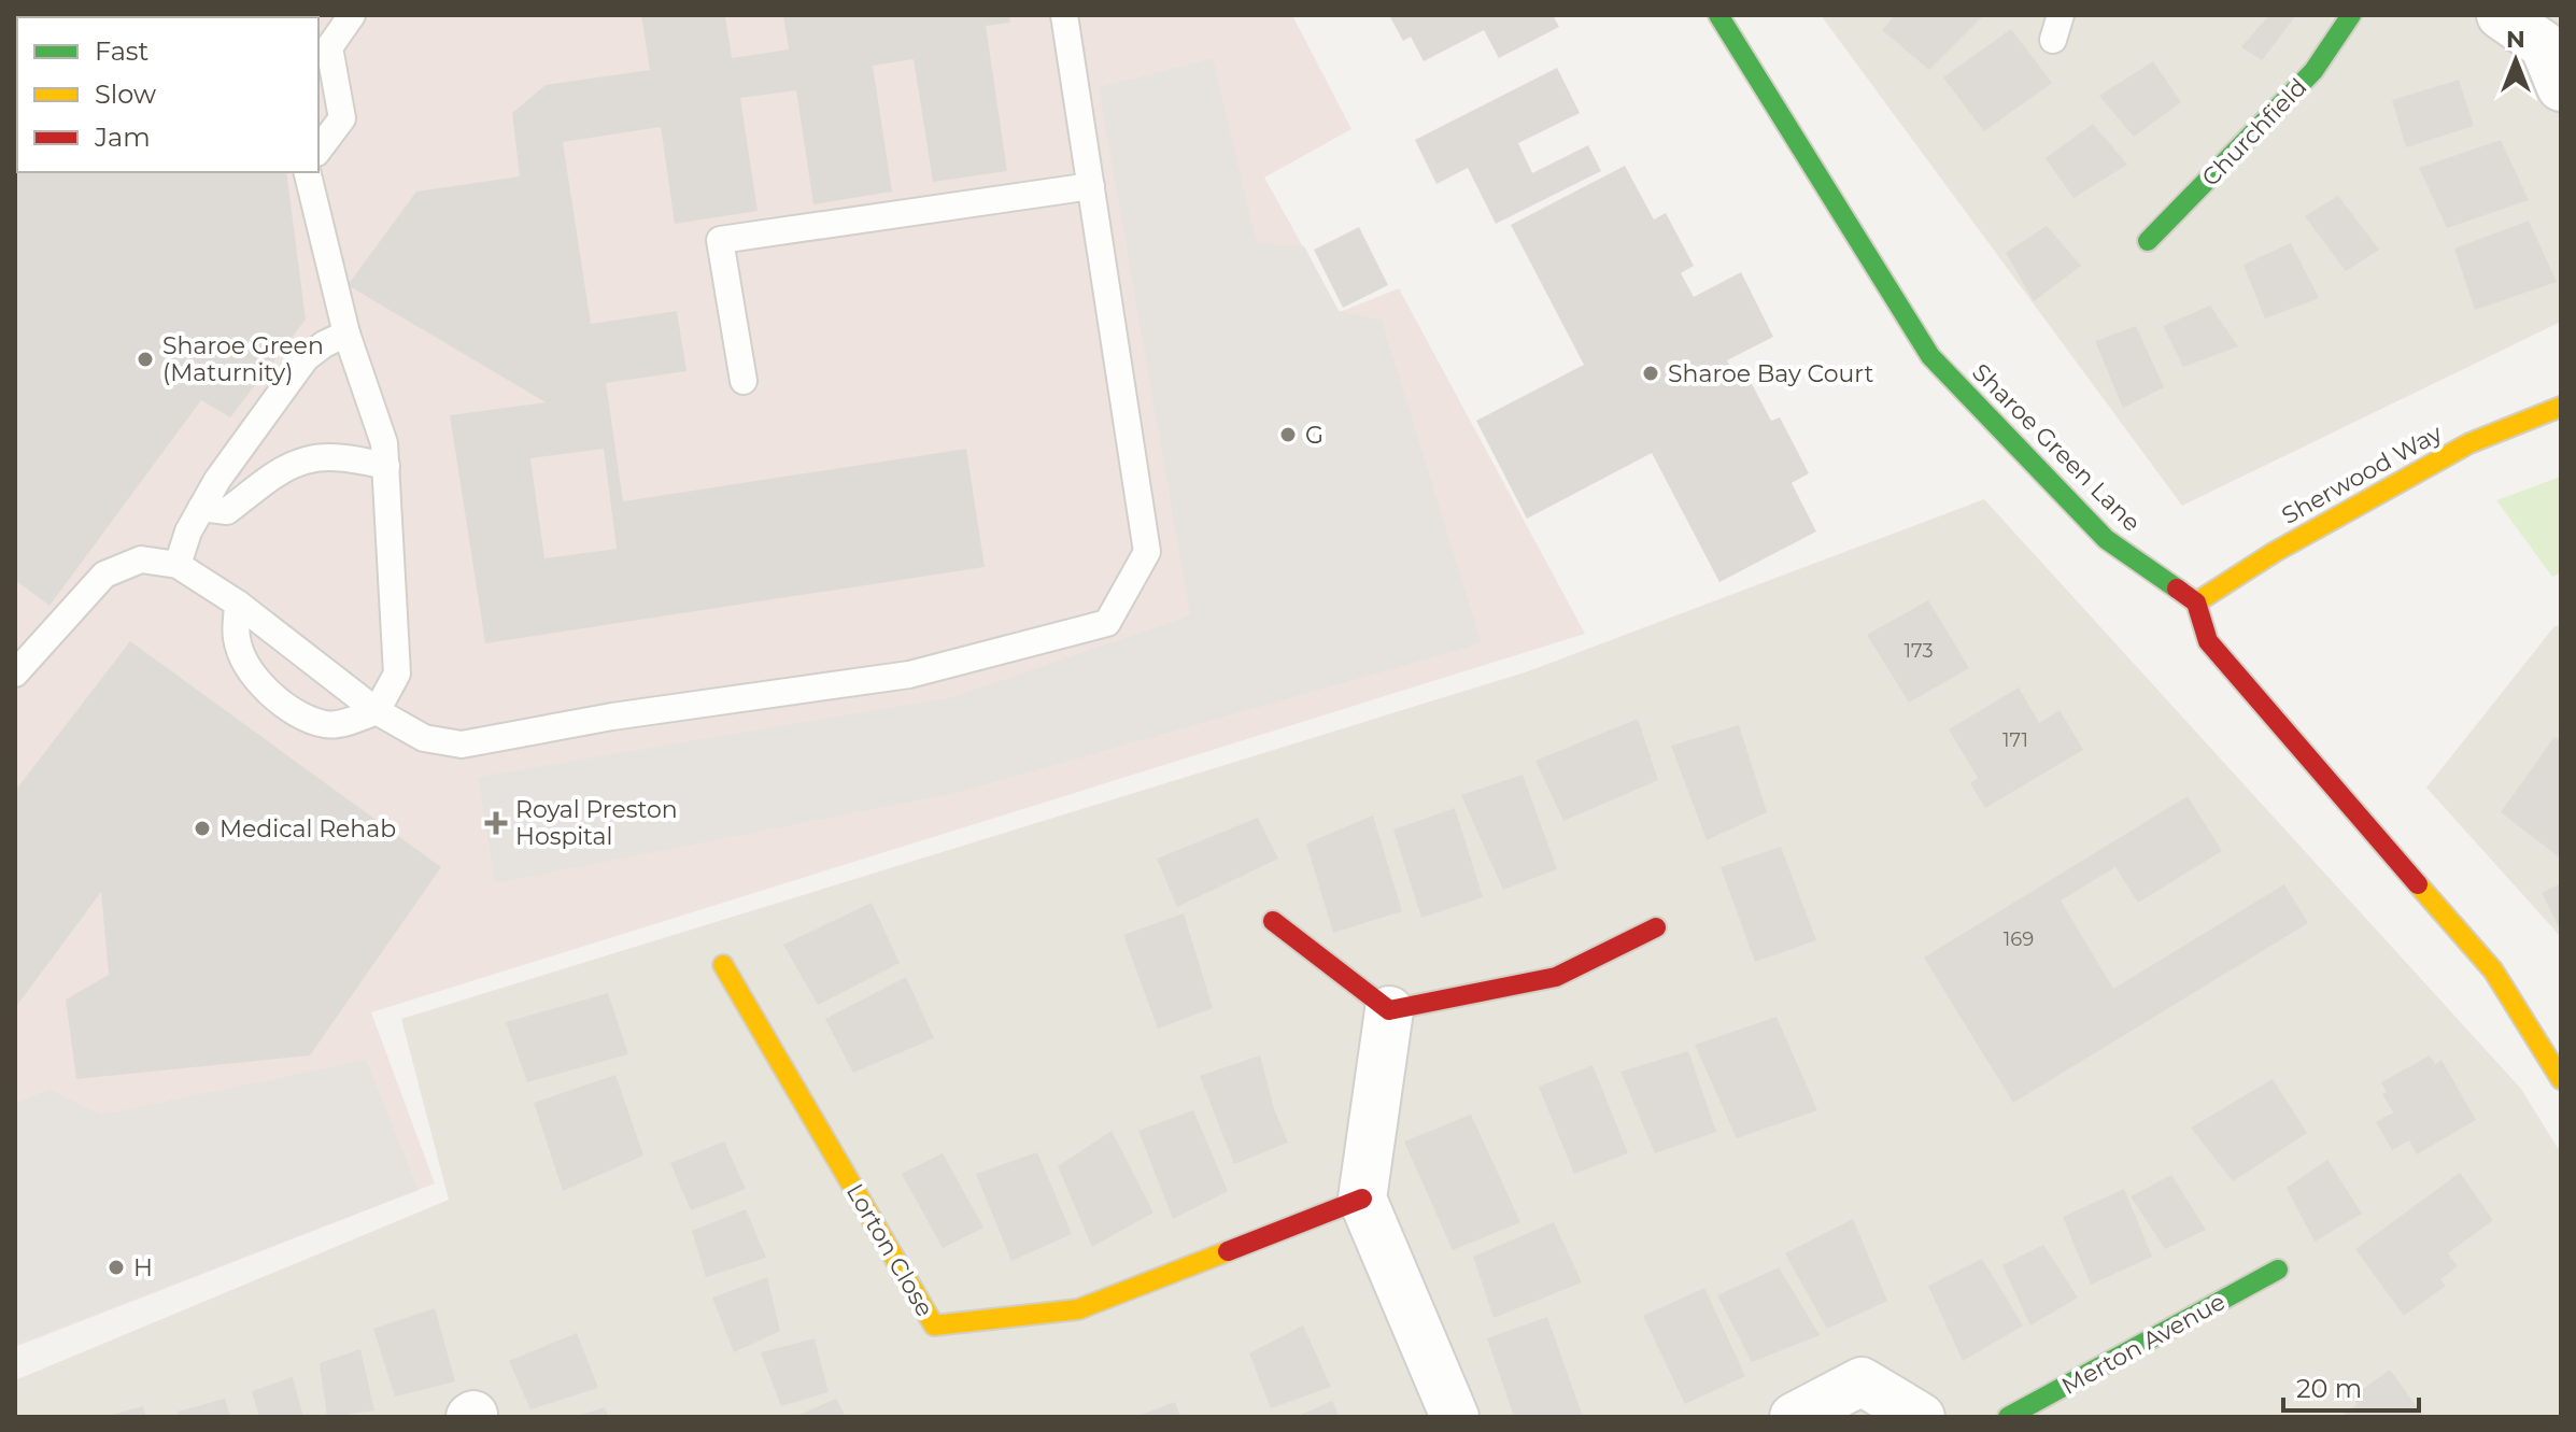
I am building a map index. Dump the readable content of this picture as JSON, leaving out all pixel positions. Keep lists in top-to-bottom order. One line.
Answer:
{"streets":{"street":["Churchfield","Sharoe Green Lane","Sherwood Way","Lorton Close","Merton Avenue"]},"crossings":[["Sharoe Green Lane","Sherwood Way"]],"places":{"other":["Sharoe Green (Maturnity)","Sharoe Bay Court","G","Medical Rehab","H"],"health":["Royal Preston Hospital"]},"house_numbers":["173","171","169"],"legend":["Fast","Slow","Jam"],"scale_bar":"20 m","north":"top"}
